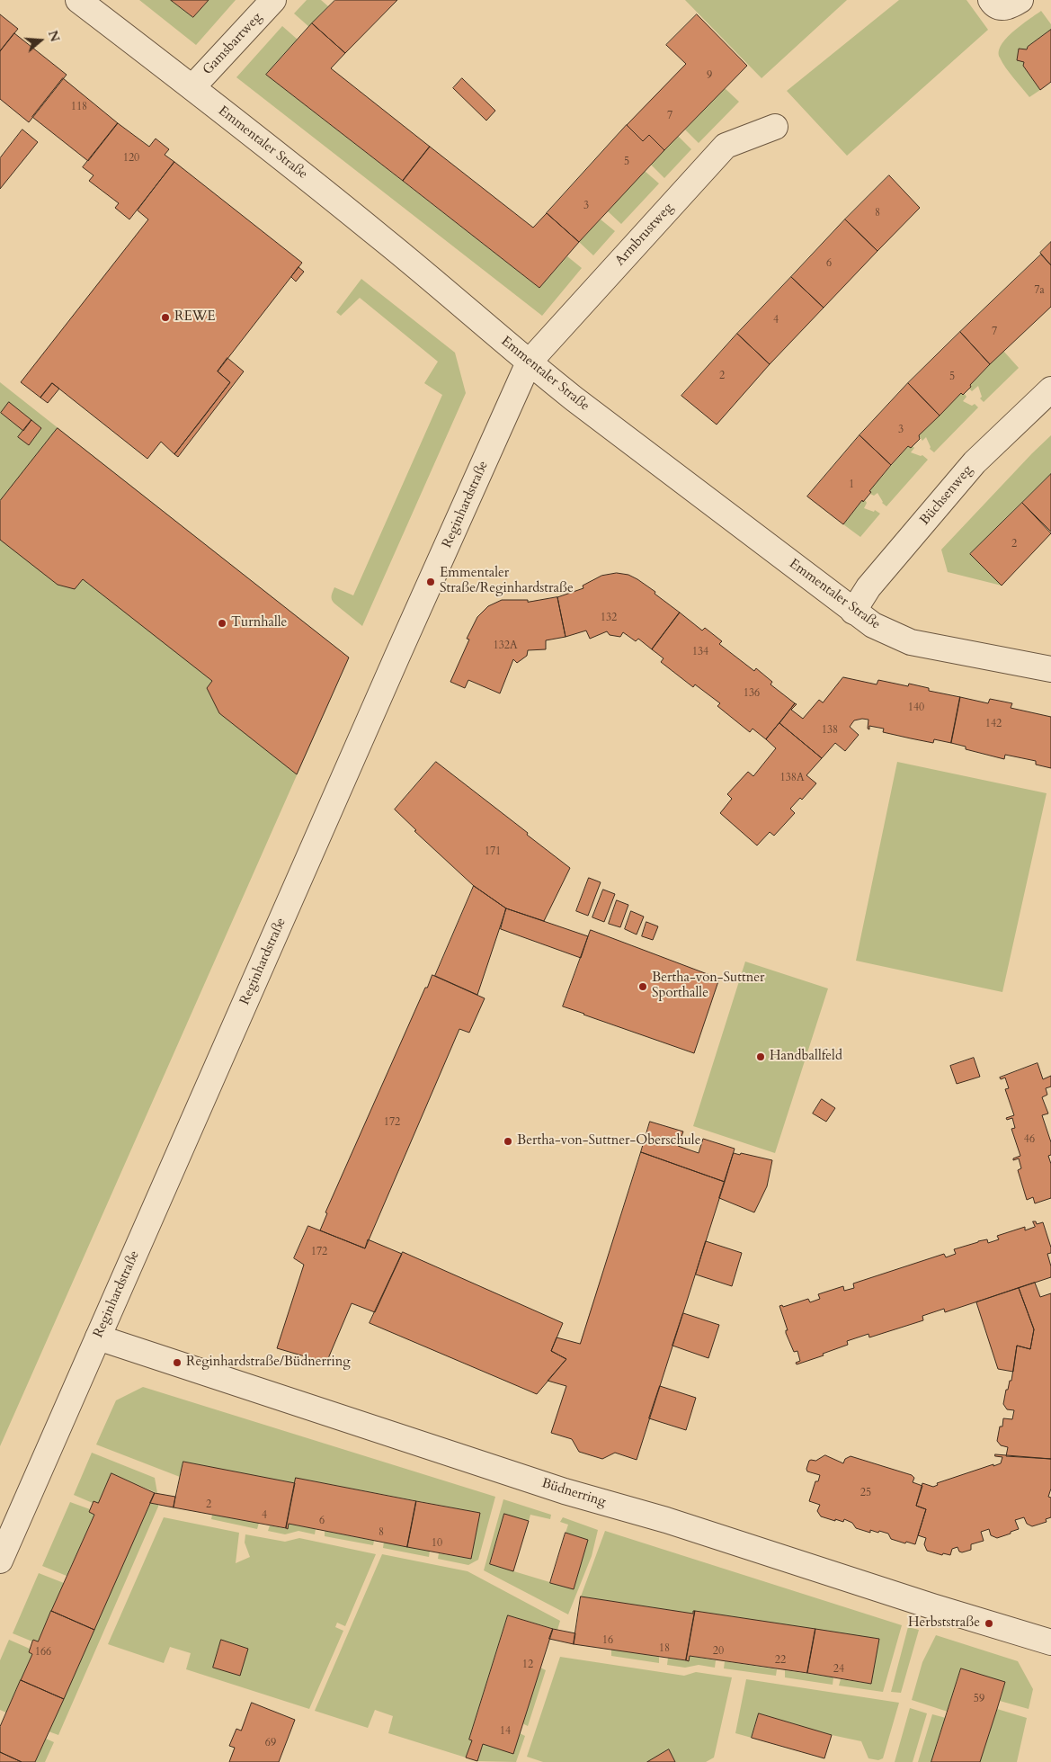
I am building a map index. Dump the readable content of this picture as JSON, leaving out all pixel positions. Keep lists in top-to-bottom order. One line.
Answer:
{"streets":{"street":["Gamsbartweg","Emmentaler Straße","Armbrustweg","Büchsenweg","Reginhardstraße","Büdnerring"]},"crossings":[["Gamsbartweg","Emmentaler Straße"],["Emmentaler Straße","Armbrustweg"],["Emmentaler Straße","Büchsenweg"],["Emmentaler Straße","Reginhardstraße"],["Armbrustweg","Reginhardstraße"],["Reginhardstraße","Büdnerring"]],"places":["REWE","Emmentaler Straße/Reginhardstraße","Turnhalle","Bertha-von-Suttner Sporthalle","Handballfeld","Bertha-von-Suttner-Oberschule","Reginhardstraße/Büdnerring","Herbststraße"],"house_numbers":["9","118","7","120","5","3","8","6","7a","4","7","2","5","3","1","2","132","132A","134","136","140","142","138","138A","171","172","46","172","25","2","4","6","8","10","16","18","20","166","22","12","24","59","14","69"],"north":"right"}
